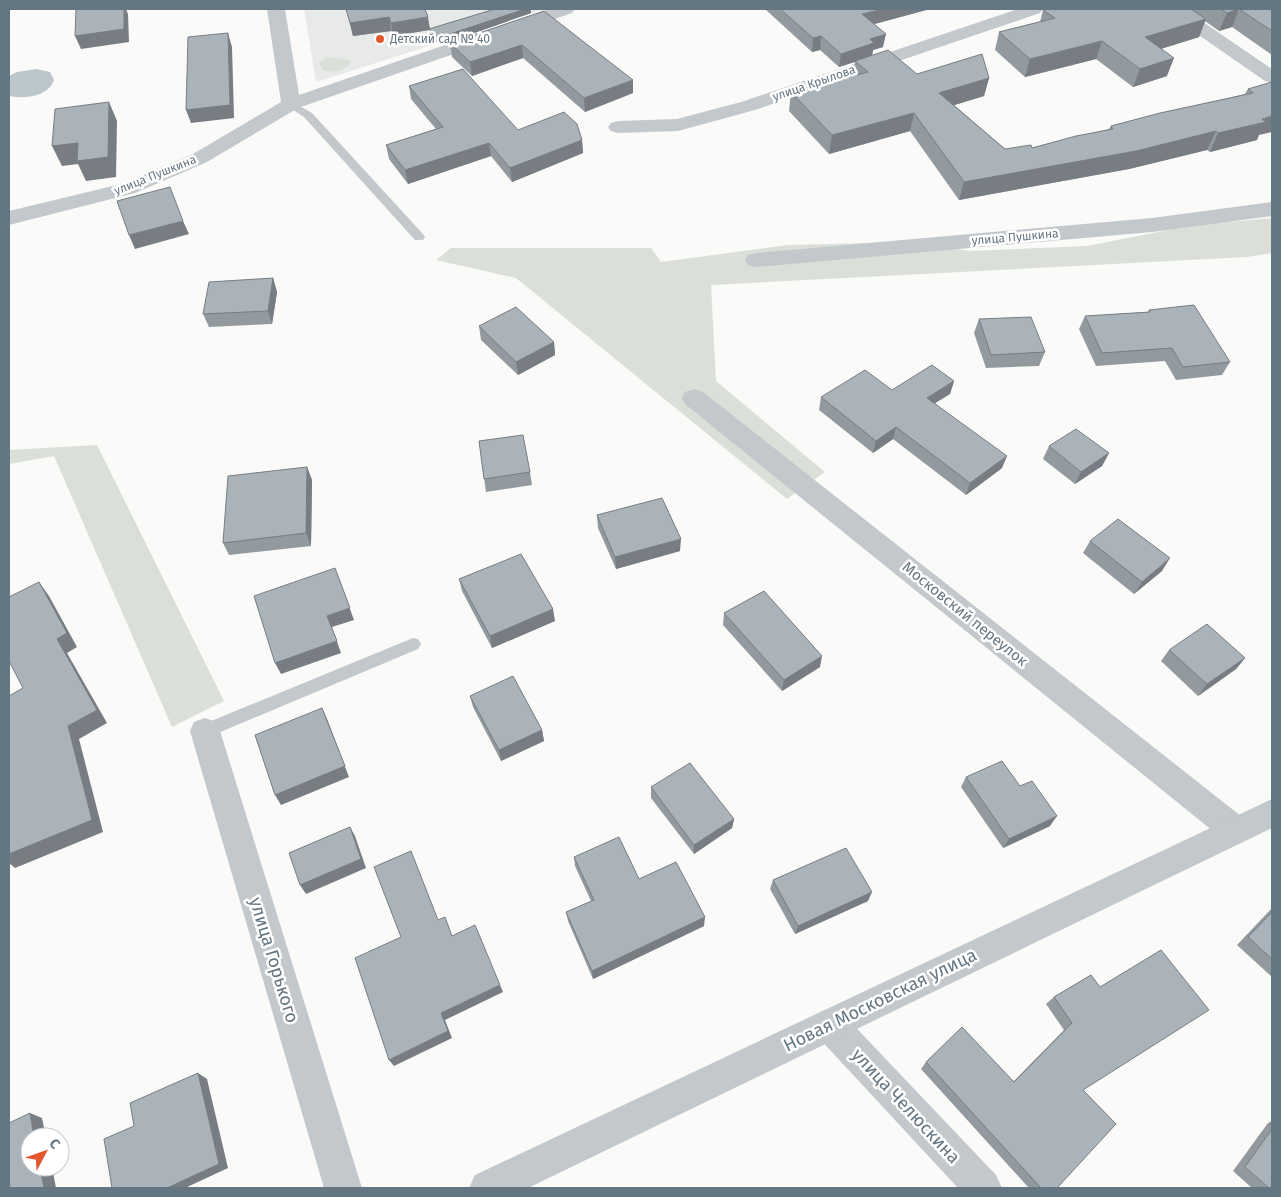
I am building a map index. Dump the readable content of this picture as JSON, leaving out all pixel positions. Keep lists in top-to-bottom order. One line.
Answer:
{"streets":{"street":["улица Крылова","улица Пушкина","Московский переулок","улица Горького","Новая Московская улица","улица Челюскина"]},"crossings":[["Московский переулок","Новая Московская улица"],["Новая Московская улица","улица Челюскина"]],"places":["Детский сад № 40"],"north":"top right"}
